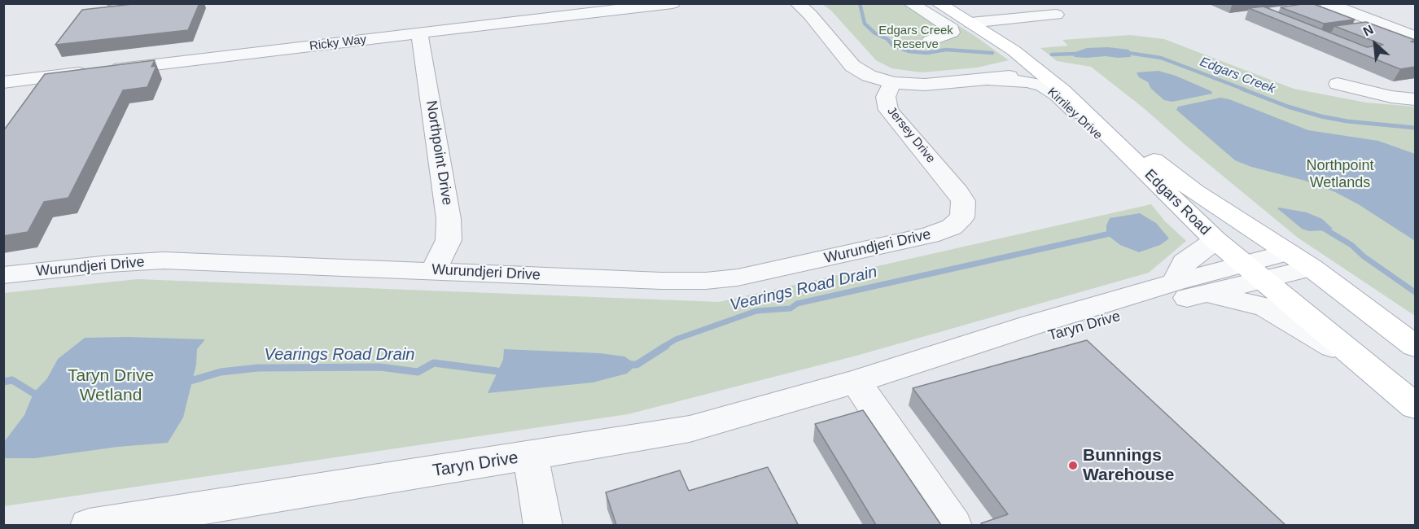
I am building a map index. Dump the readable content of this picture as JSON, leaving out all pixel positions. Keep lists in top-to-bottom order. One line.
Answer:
{"streets":{"main road":["Edgars Road"],"street":["Ricky Way","Kirriley Drive","Jersey Drive","Northpoint Drive","Wurundjeri Drive","Taryn Drive"]},"crossings":[["Ricky Way","Northpoint Drive"],["Kirriley Drive","Jersey Drive"],["Kirriley Drive","Edgars Road"],["Jersey Drive","Wurundjeri Drive"],["Northpoint Drive","Wurundjeri Drive"],["Edgars Road","Taryn Drive"]],"water":["Edgars Creek","Vearings Road Drain"],"parks":["Edgars Creek Reserve","Northpoint Wetlands","Taryn Drive Wetland"],"places":["Bunnings Warehouse"],"north":"top left"}
